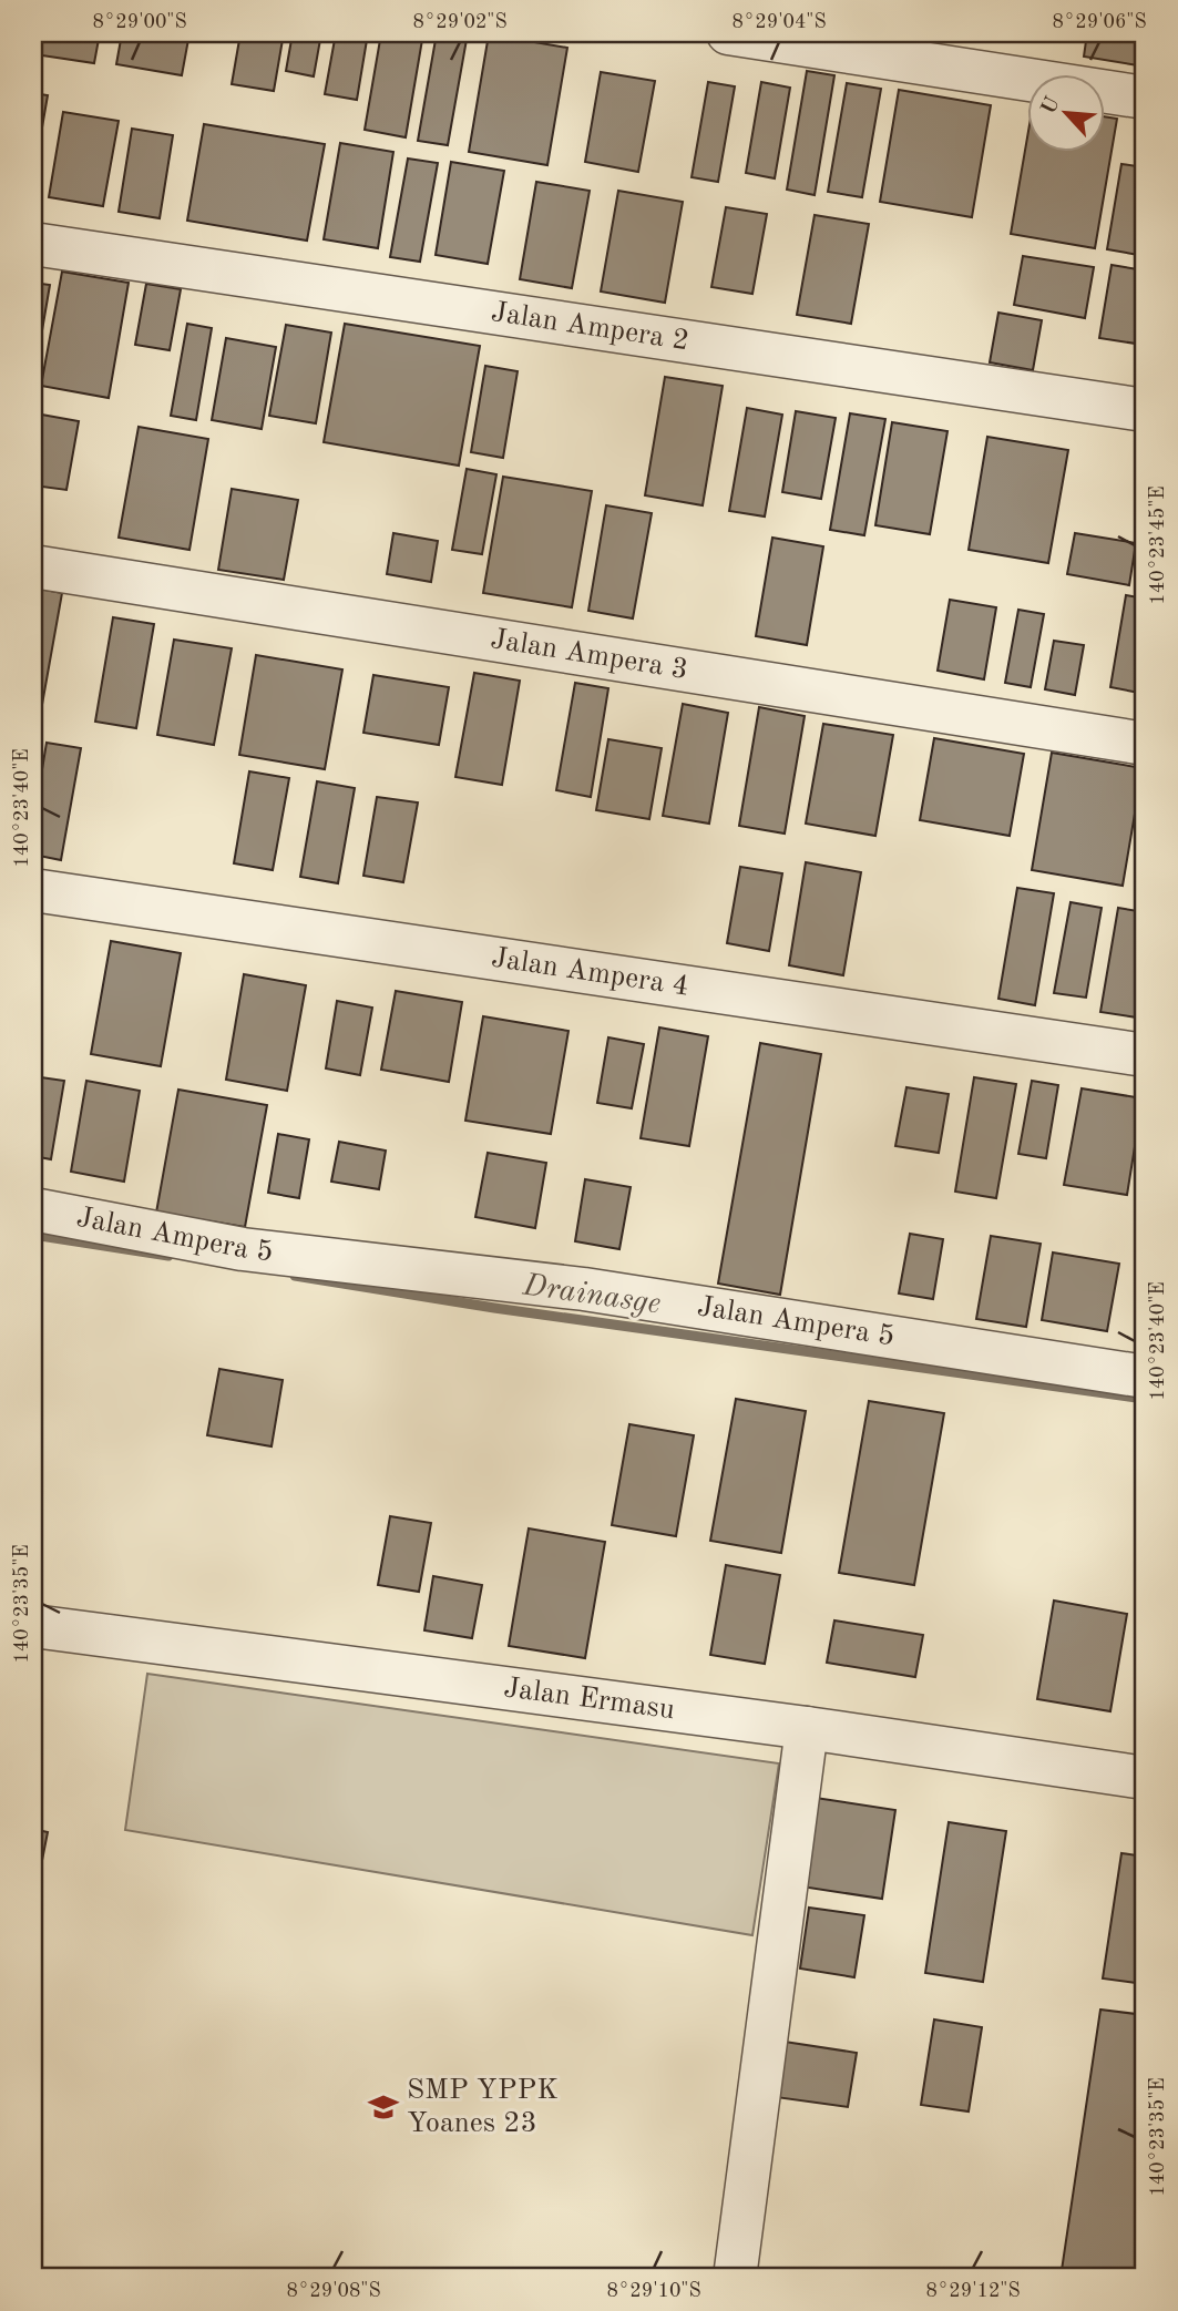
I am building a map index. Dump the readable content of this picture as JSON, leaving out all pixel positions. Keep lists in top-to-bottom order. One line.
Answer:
{"streets":{"street":["Jalan Ampera 2","Jalan Ampera 3","Jalan Ampera 4","Jalan Ampera 5","Jalan Ermasu"]},"water":["Drainasge"],"places":{"school or university":["SMP YPPK Yoanes 23"]},"north":"top left","coordinates":["8°29'00\"S","8°29'02\"S","8°29'04\"S","8°29'06\"S","140°23'45\"E","140°23'40\"E","140°23'35\"E","8°29'08\"S","8°29'10\"S","8°29'12\"S"]}
